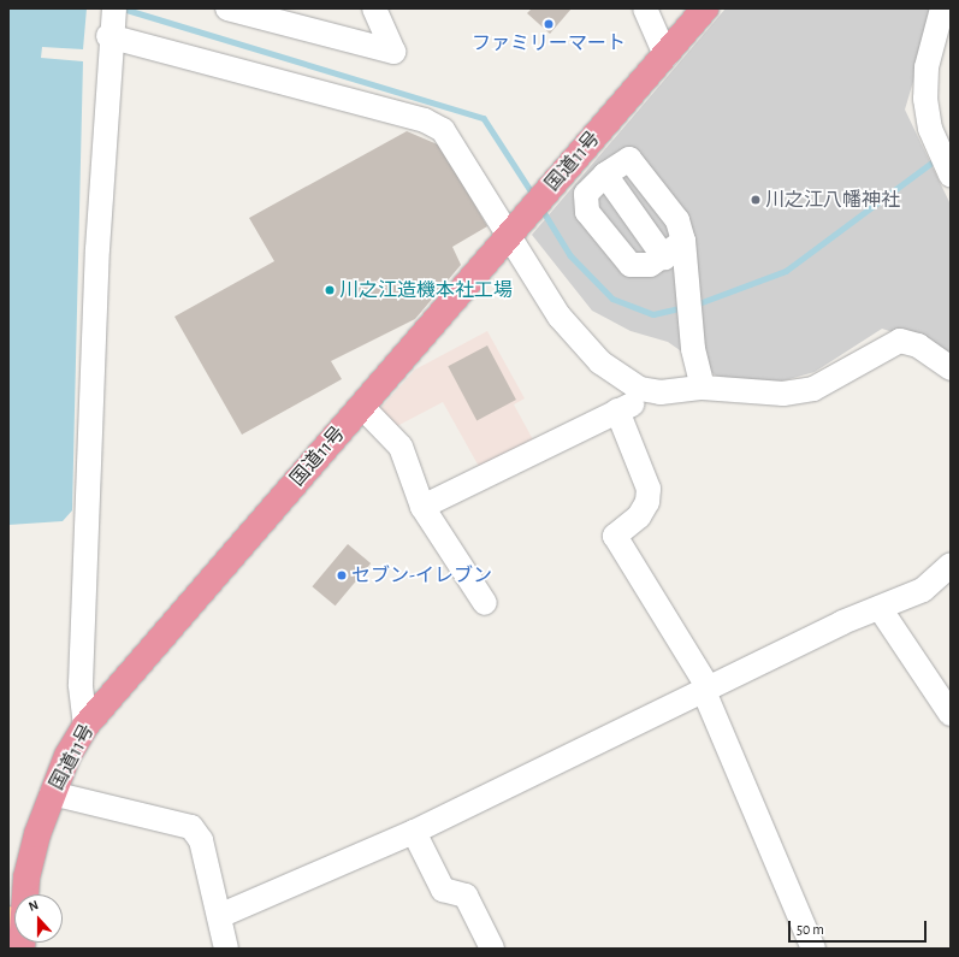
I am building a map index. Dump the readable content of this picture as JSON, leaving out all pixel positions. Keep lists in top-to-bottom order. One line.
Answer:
{"streets":{"highway":["国道11号"]},"places":["ファミリーマート","川之江八幡神社","川之江造機本社工場","セブン-イレブン"],"scale_bar":"50 m","north":"top"}
